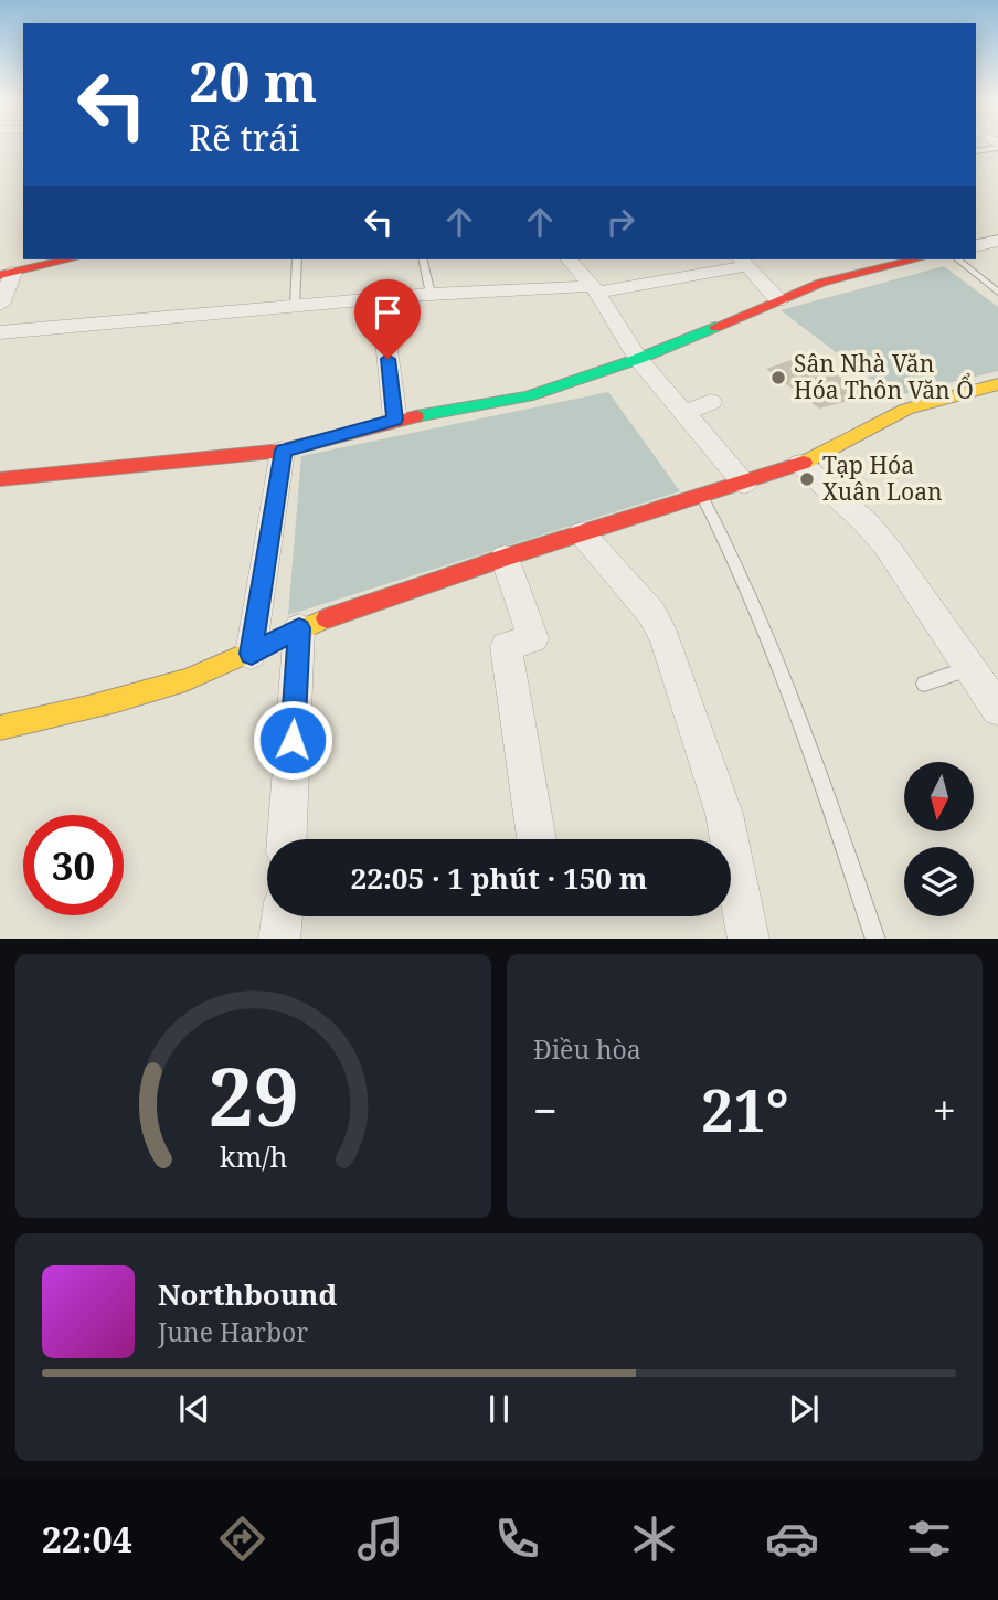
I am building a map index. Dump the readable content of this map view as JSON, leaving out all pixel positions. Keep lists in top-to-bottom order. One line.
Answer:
{"places":["Sân Nhà Văn Hóa Thôn Văn Ổ","Tạp Hóa Xuân Loan"],"north":"bottom","page":{"turn":["20 m","Rẽ trái"],"limit":"30","trip":"22:05 · 1 phút · 150 m","tile":"Điều hòa","heat":["−","21°","+"],"song":["Northbound","June Harbor"],"tabs":"22:04","gauge":["29","km/h"]}}
